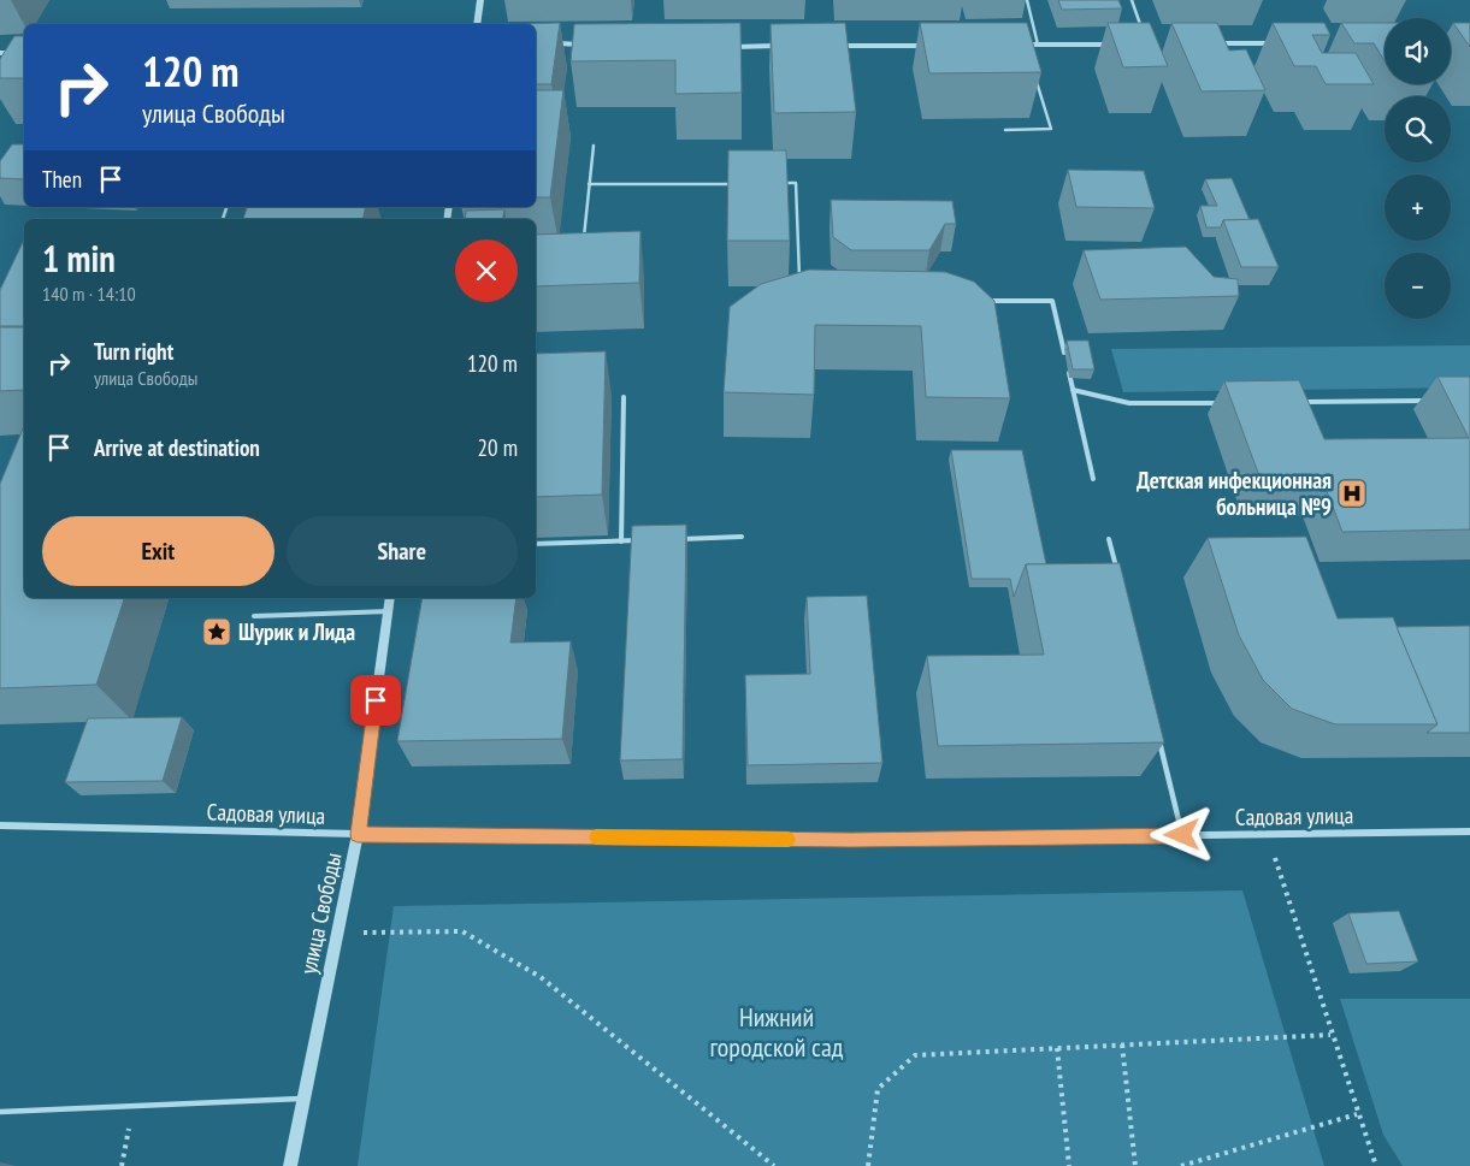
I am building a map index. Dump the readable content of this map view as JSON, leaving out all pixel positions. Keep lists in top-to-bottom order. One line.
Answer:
{"streets":{"street":["Садовая улица","улица Свободы"]},"crossings":[["Садовая улица","улица Свободы"]],"parks":["Нижний городской сад"],"places":{"hospital":["Детская инфекционная больница №9"],"place":["Шурик и Лида"]},"page":{"map_buttons":["+","−"],"turn":["120 m","улица Свободы"],"then":"Then","heading":["1 min","140 m · 14:10"],"list":[{"name":"Turn right","note":"улица Свободы","value":"120 m"},{"name":"Arrive at destination","value":"20 m"}],"buttons":["Exit","Share"]}}
